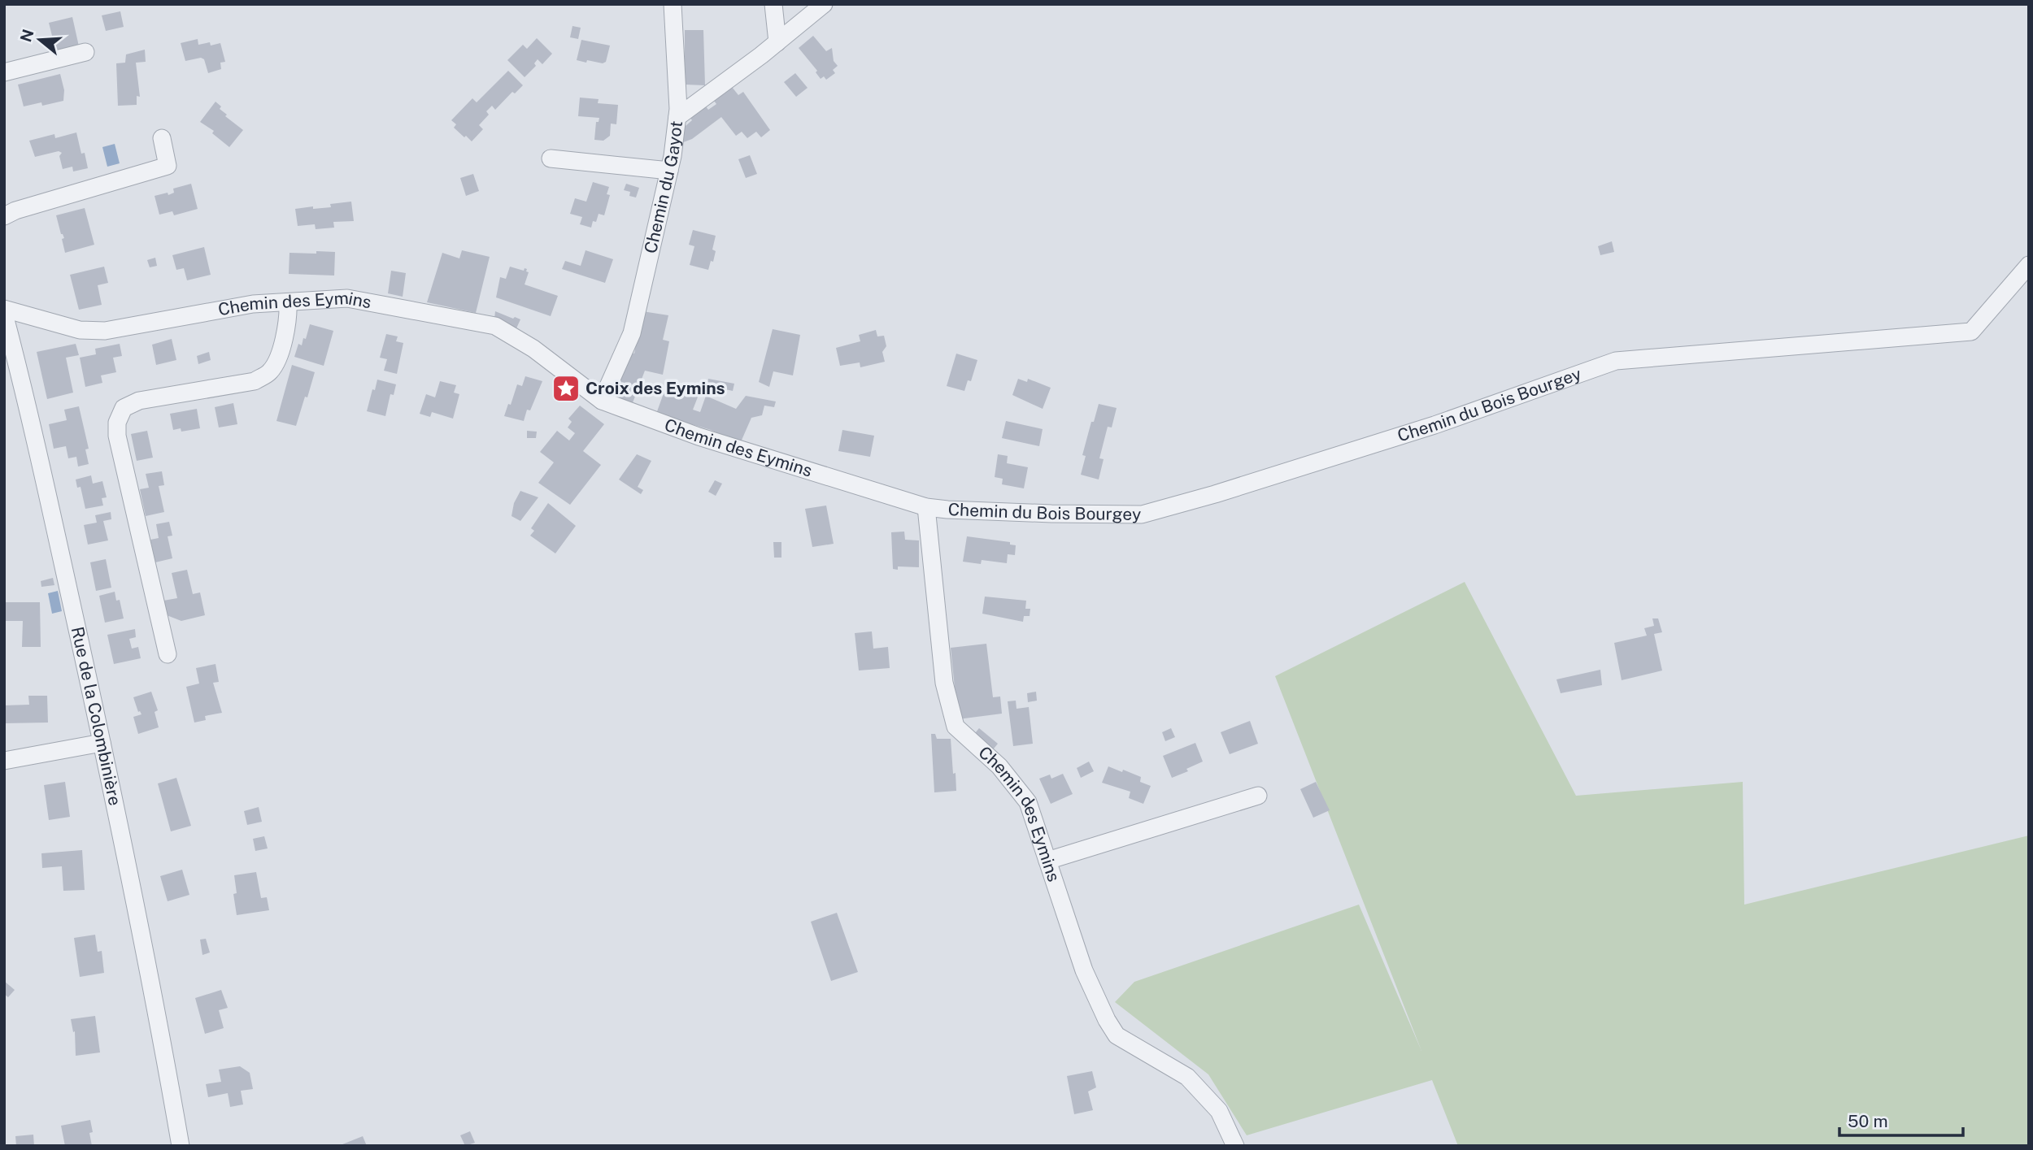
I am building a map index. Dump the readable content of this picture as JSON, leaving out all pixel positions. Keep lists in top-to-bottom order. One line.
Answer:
{"streets":{"street":["Chemin du Gayot","Chemin des Eymins","Chemin du Bois Bourgey","Rue de la Colombinière"]},"crossings":[["Chemin du Gayot","Chemin des Eymins"],["Chemin des Eymins","Chemin du Bois Bourgey"]],"places":{"place":["Croix des Eymins"]},"scale_bar":"50 m","north":"left"}
